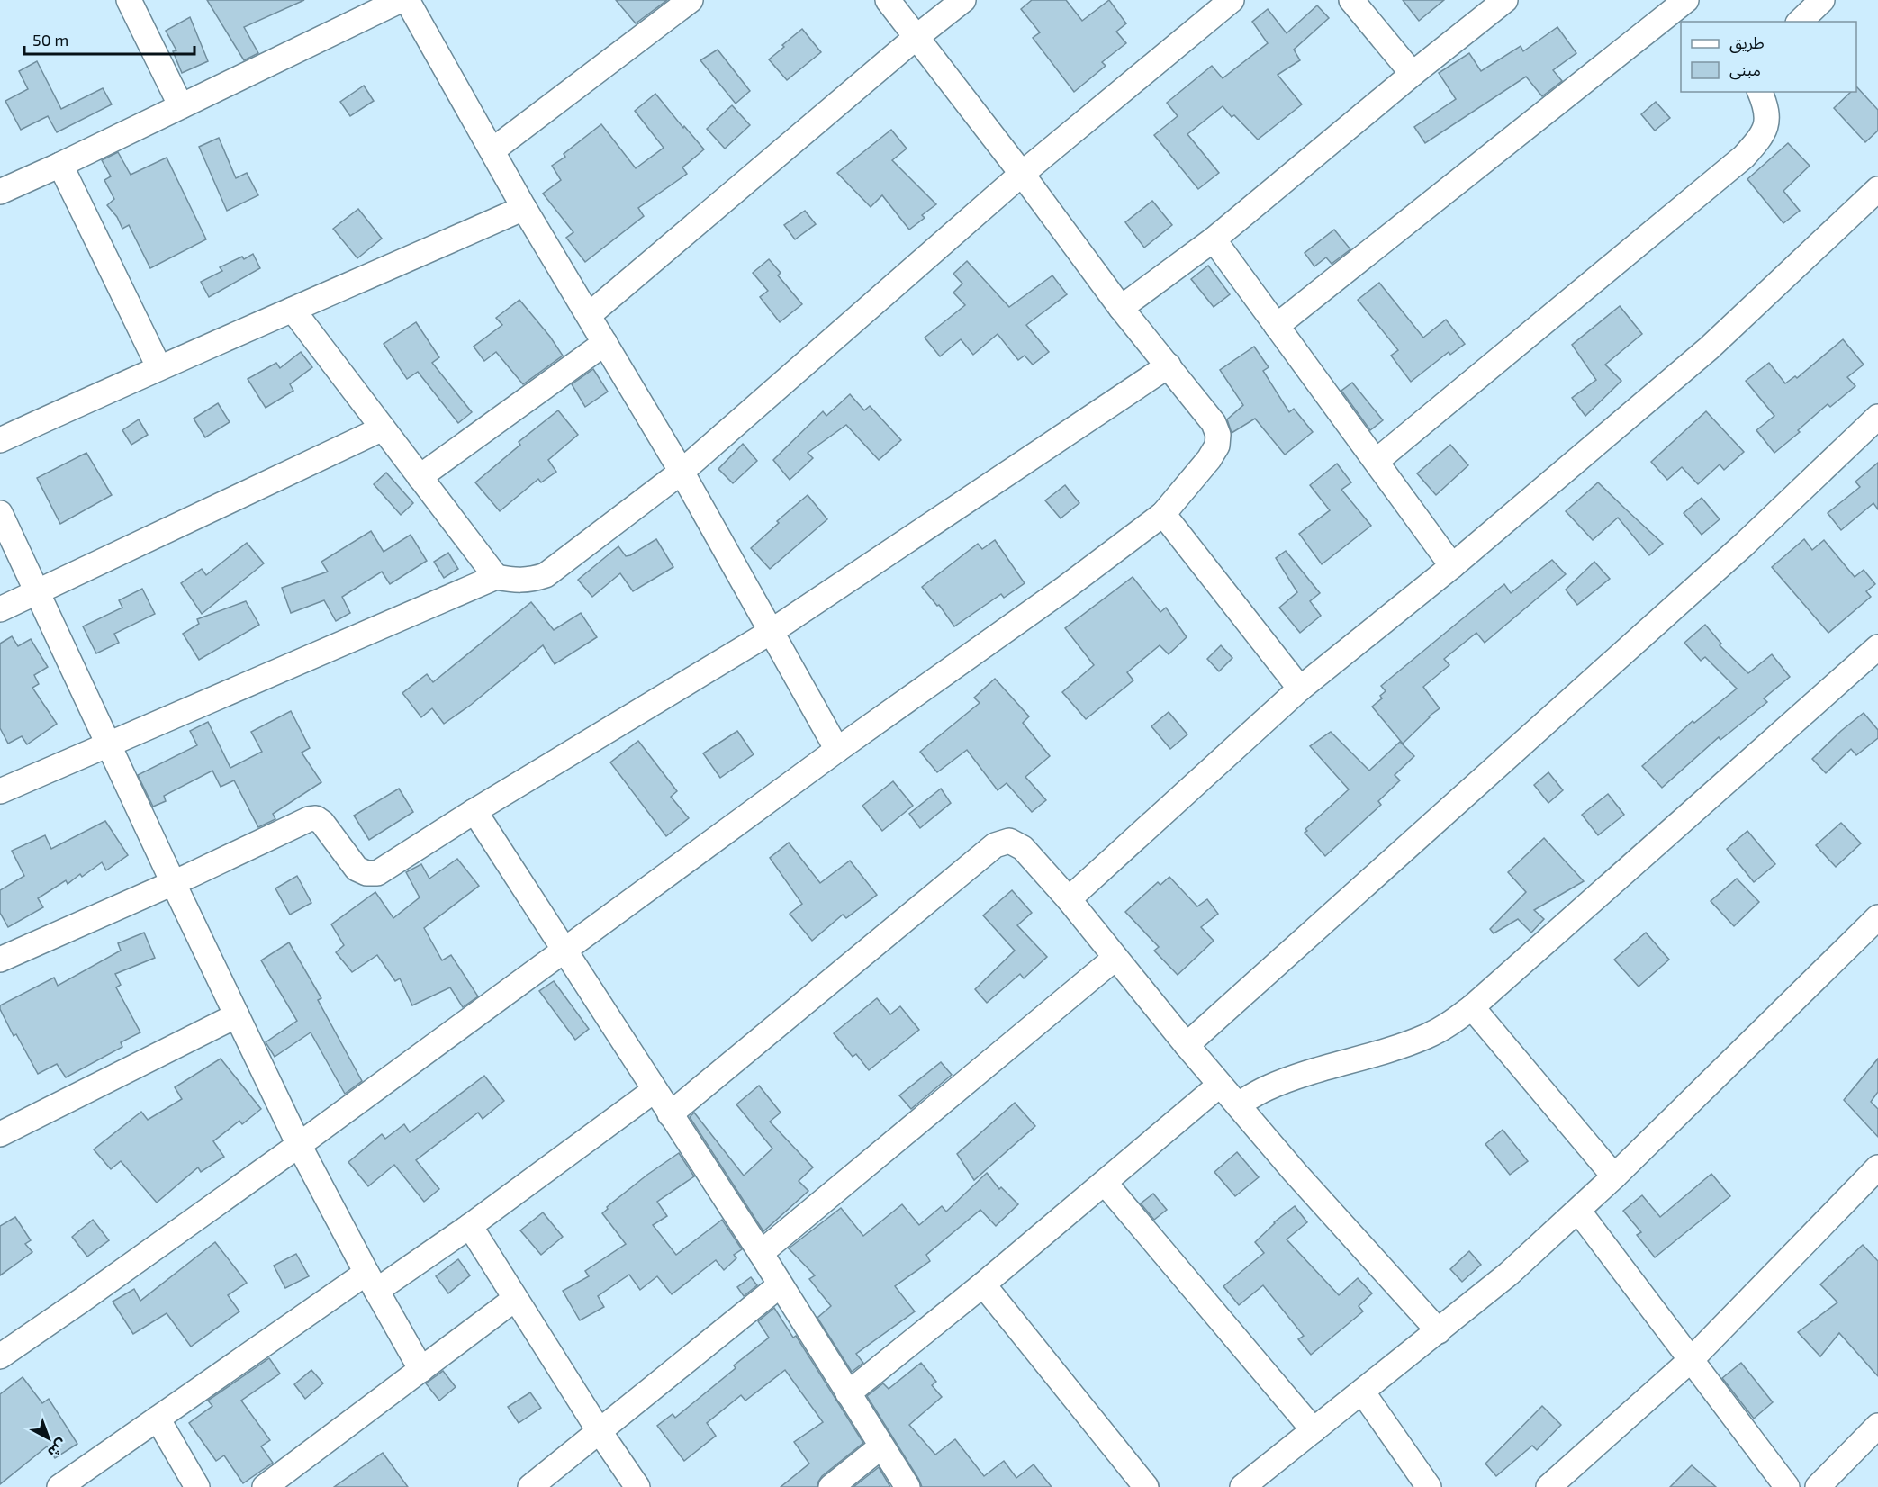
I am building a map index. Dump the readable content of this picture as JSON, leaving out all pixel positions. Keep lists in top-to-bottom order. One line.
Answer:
{"legend":["طريق","مبنى"],"scale_bar":"50 m","north":"bottom right"}
